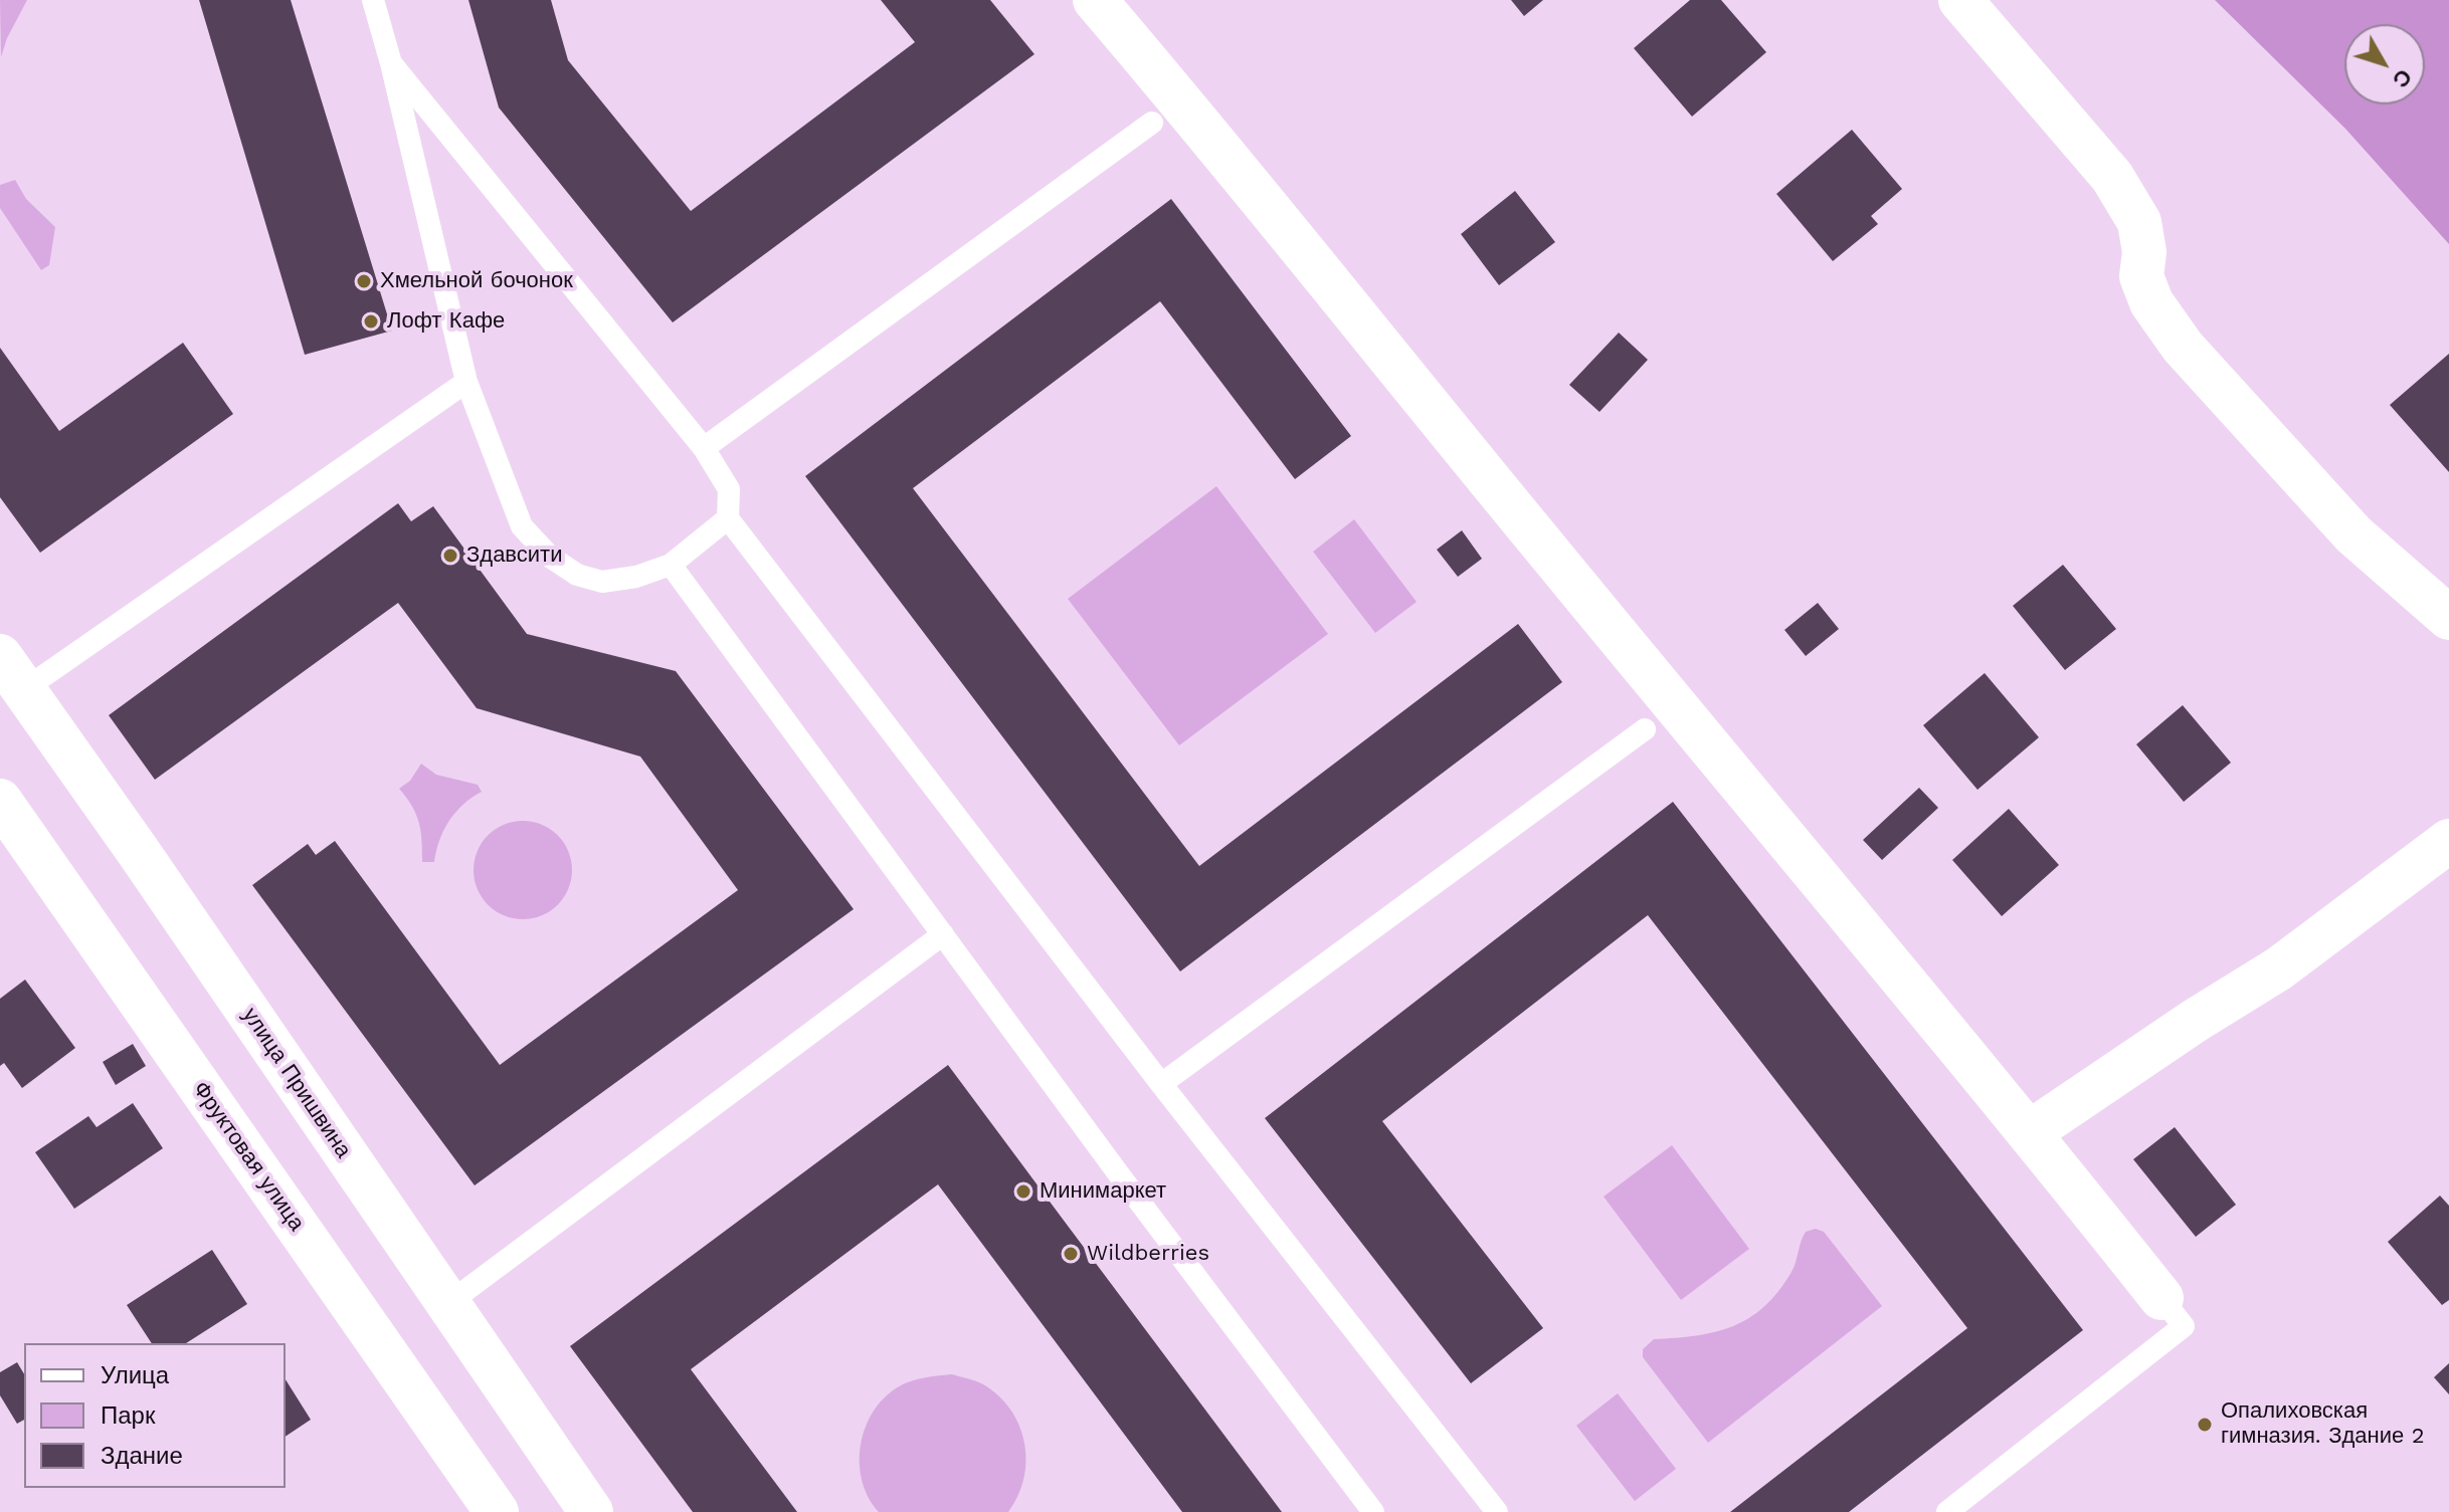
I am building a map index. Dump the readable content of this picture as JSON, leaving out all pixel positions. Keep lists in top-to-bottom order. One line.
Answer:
{"streets":{"street":["улица Пришвина","Фруктовая улица"]},"places":["Хмельной бочонок","Лофт Кафе","Здавсити","Минимаркет","Wildberries","Опалиховская гимназия. Здание 2"],"legend":["Улица","Парк","Здание"],"north":"bottom right"}
